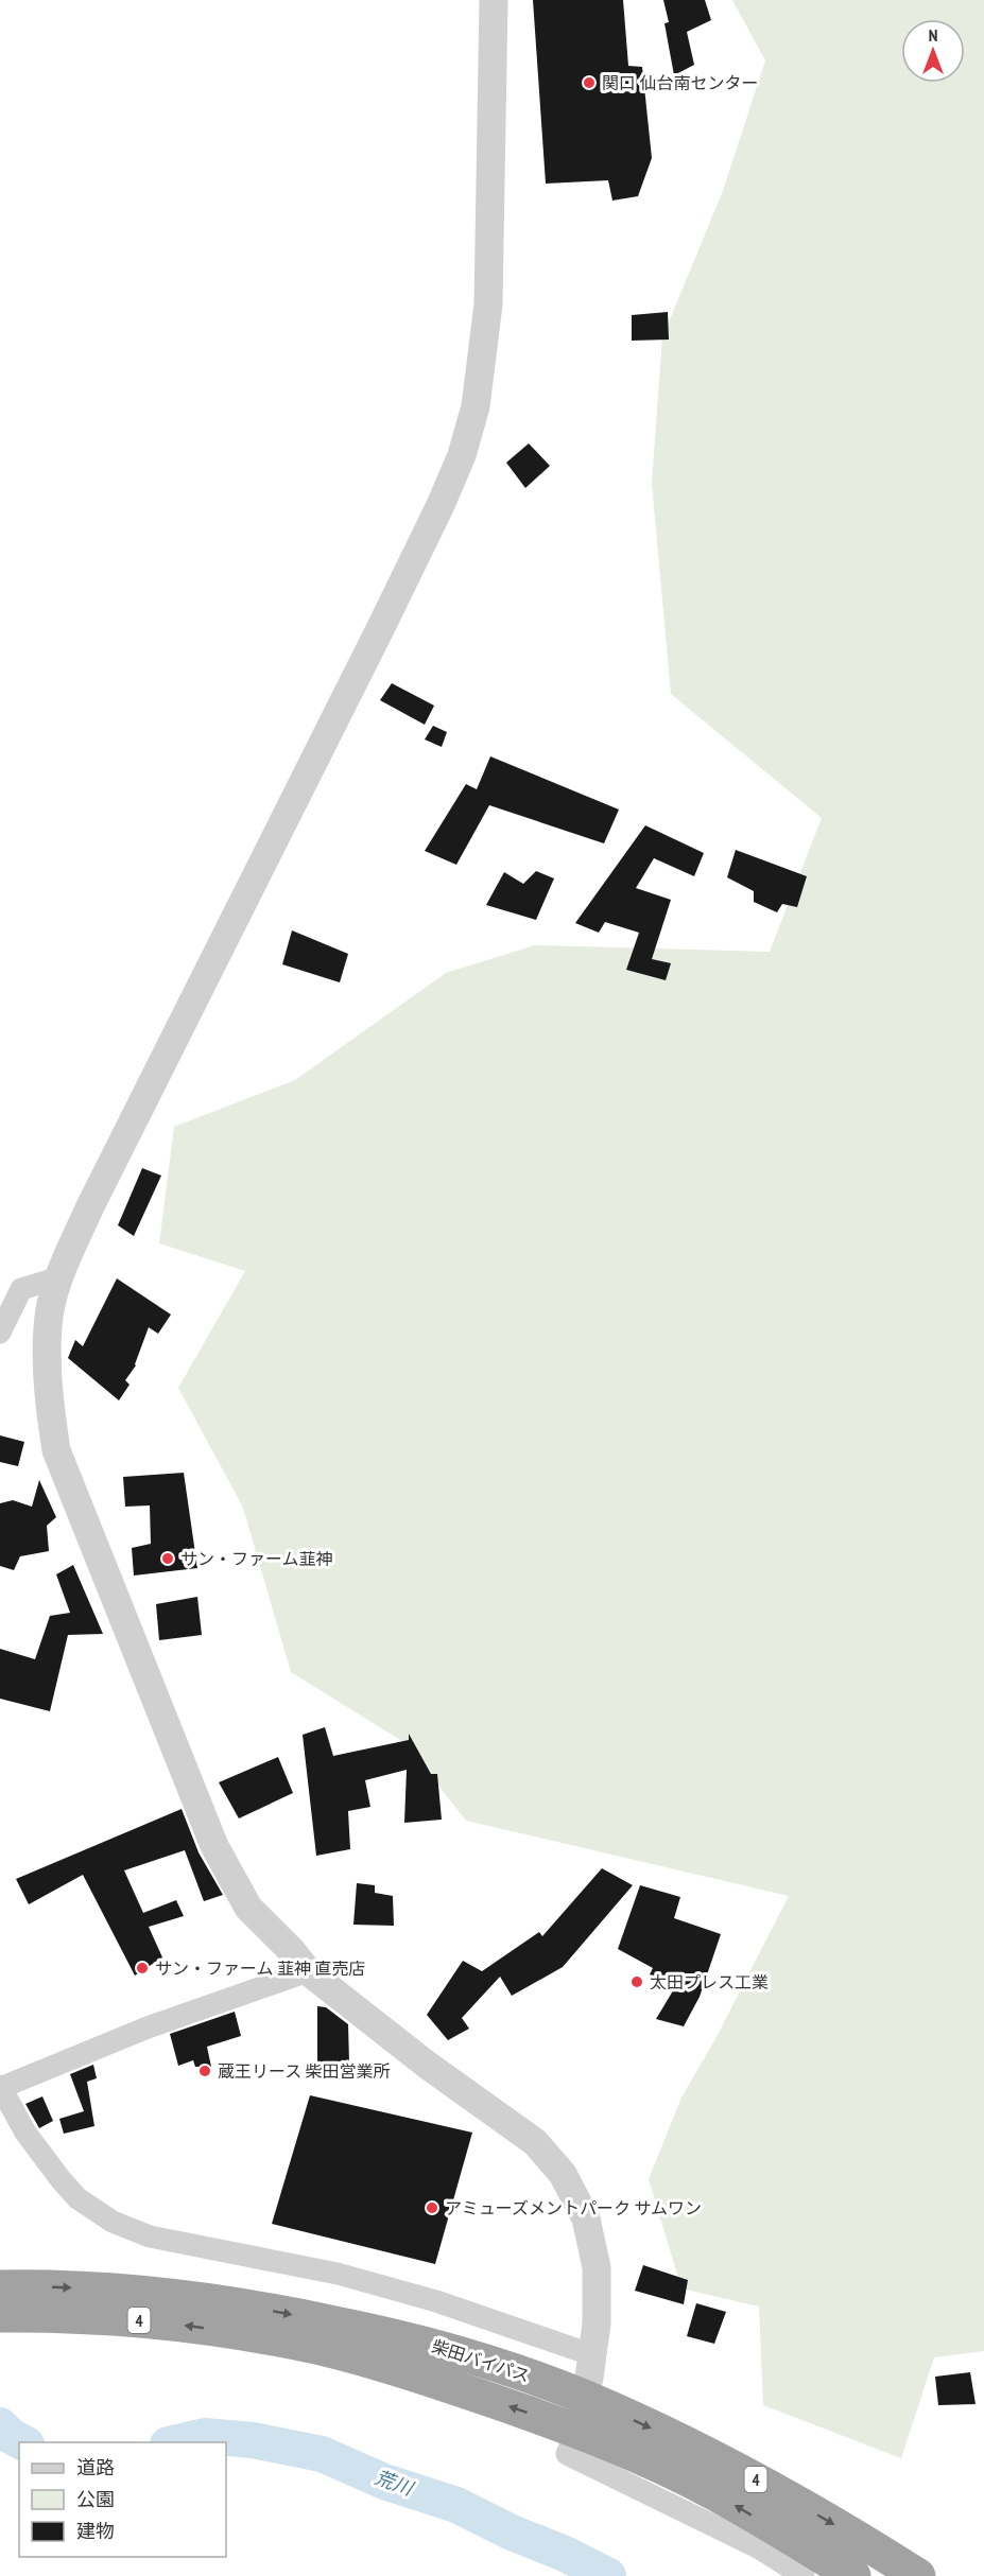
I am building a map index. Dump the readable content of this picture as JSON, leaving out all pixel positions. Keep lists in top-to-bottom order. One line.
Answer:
{"streets":{"highway":["4","柴田バイパス"]},"water":["荒川"],"places":["関口 仙台南センター","サン・ファーム韮神","サン・ファーム 韮神 直売店","太田プレス工業","蔵王リース 柴田営業所","アミューズメントパーク サムワン"],"legend":["道路","公園","建物"],"north":"top"}
